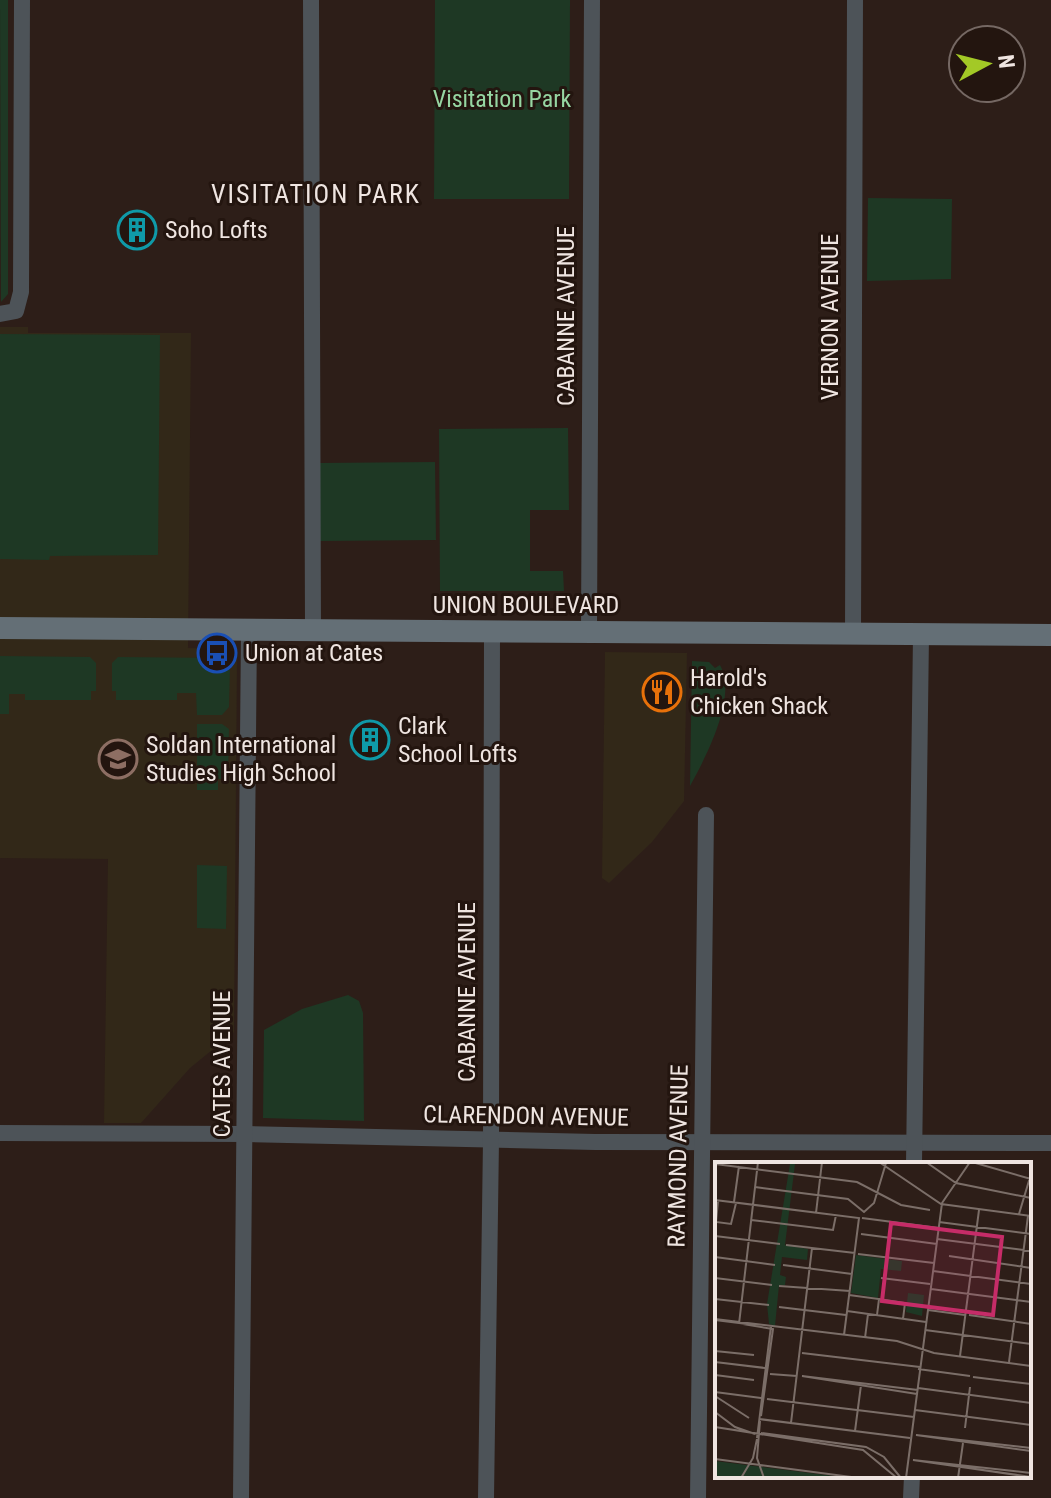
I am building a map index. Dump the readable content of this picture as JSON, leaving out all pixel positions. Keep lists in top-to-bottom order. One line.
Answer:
{"streets":{"main road":["UNION BOULEVARD"],"street":["CABANNE AVENUE","VERNON AVENUE","CATES AVENUE","CLARENDON AVENUE","RAYMOND AVENUE"]},"crossings":[["CABANNE AVENUE","UNION BOULEVARD"],["CABANNE AVENUE","CLARENDON AVENUE"],["VERNON AVENUE","UNION BOULEVARD"],["UNION BOULEVARD","CATES AVENUE"],["CATES AVENUE","CLARENDON AVENUE"],["CLARENDON AVENUE","RAYMOND AVENUE"]],"districts":["VISITATION PARK"],"parks":["Visitation Park"],"places":{"building":["Soho Lofts","Clark School Lofts"],"bus stop":["Union at Cates"],"restaurant":["Harold's Chicken Shack"],"school or university":["Soldan International Studies High School"]},"north":"right"}
